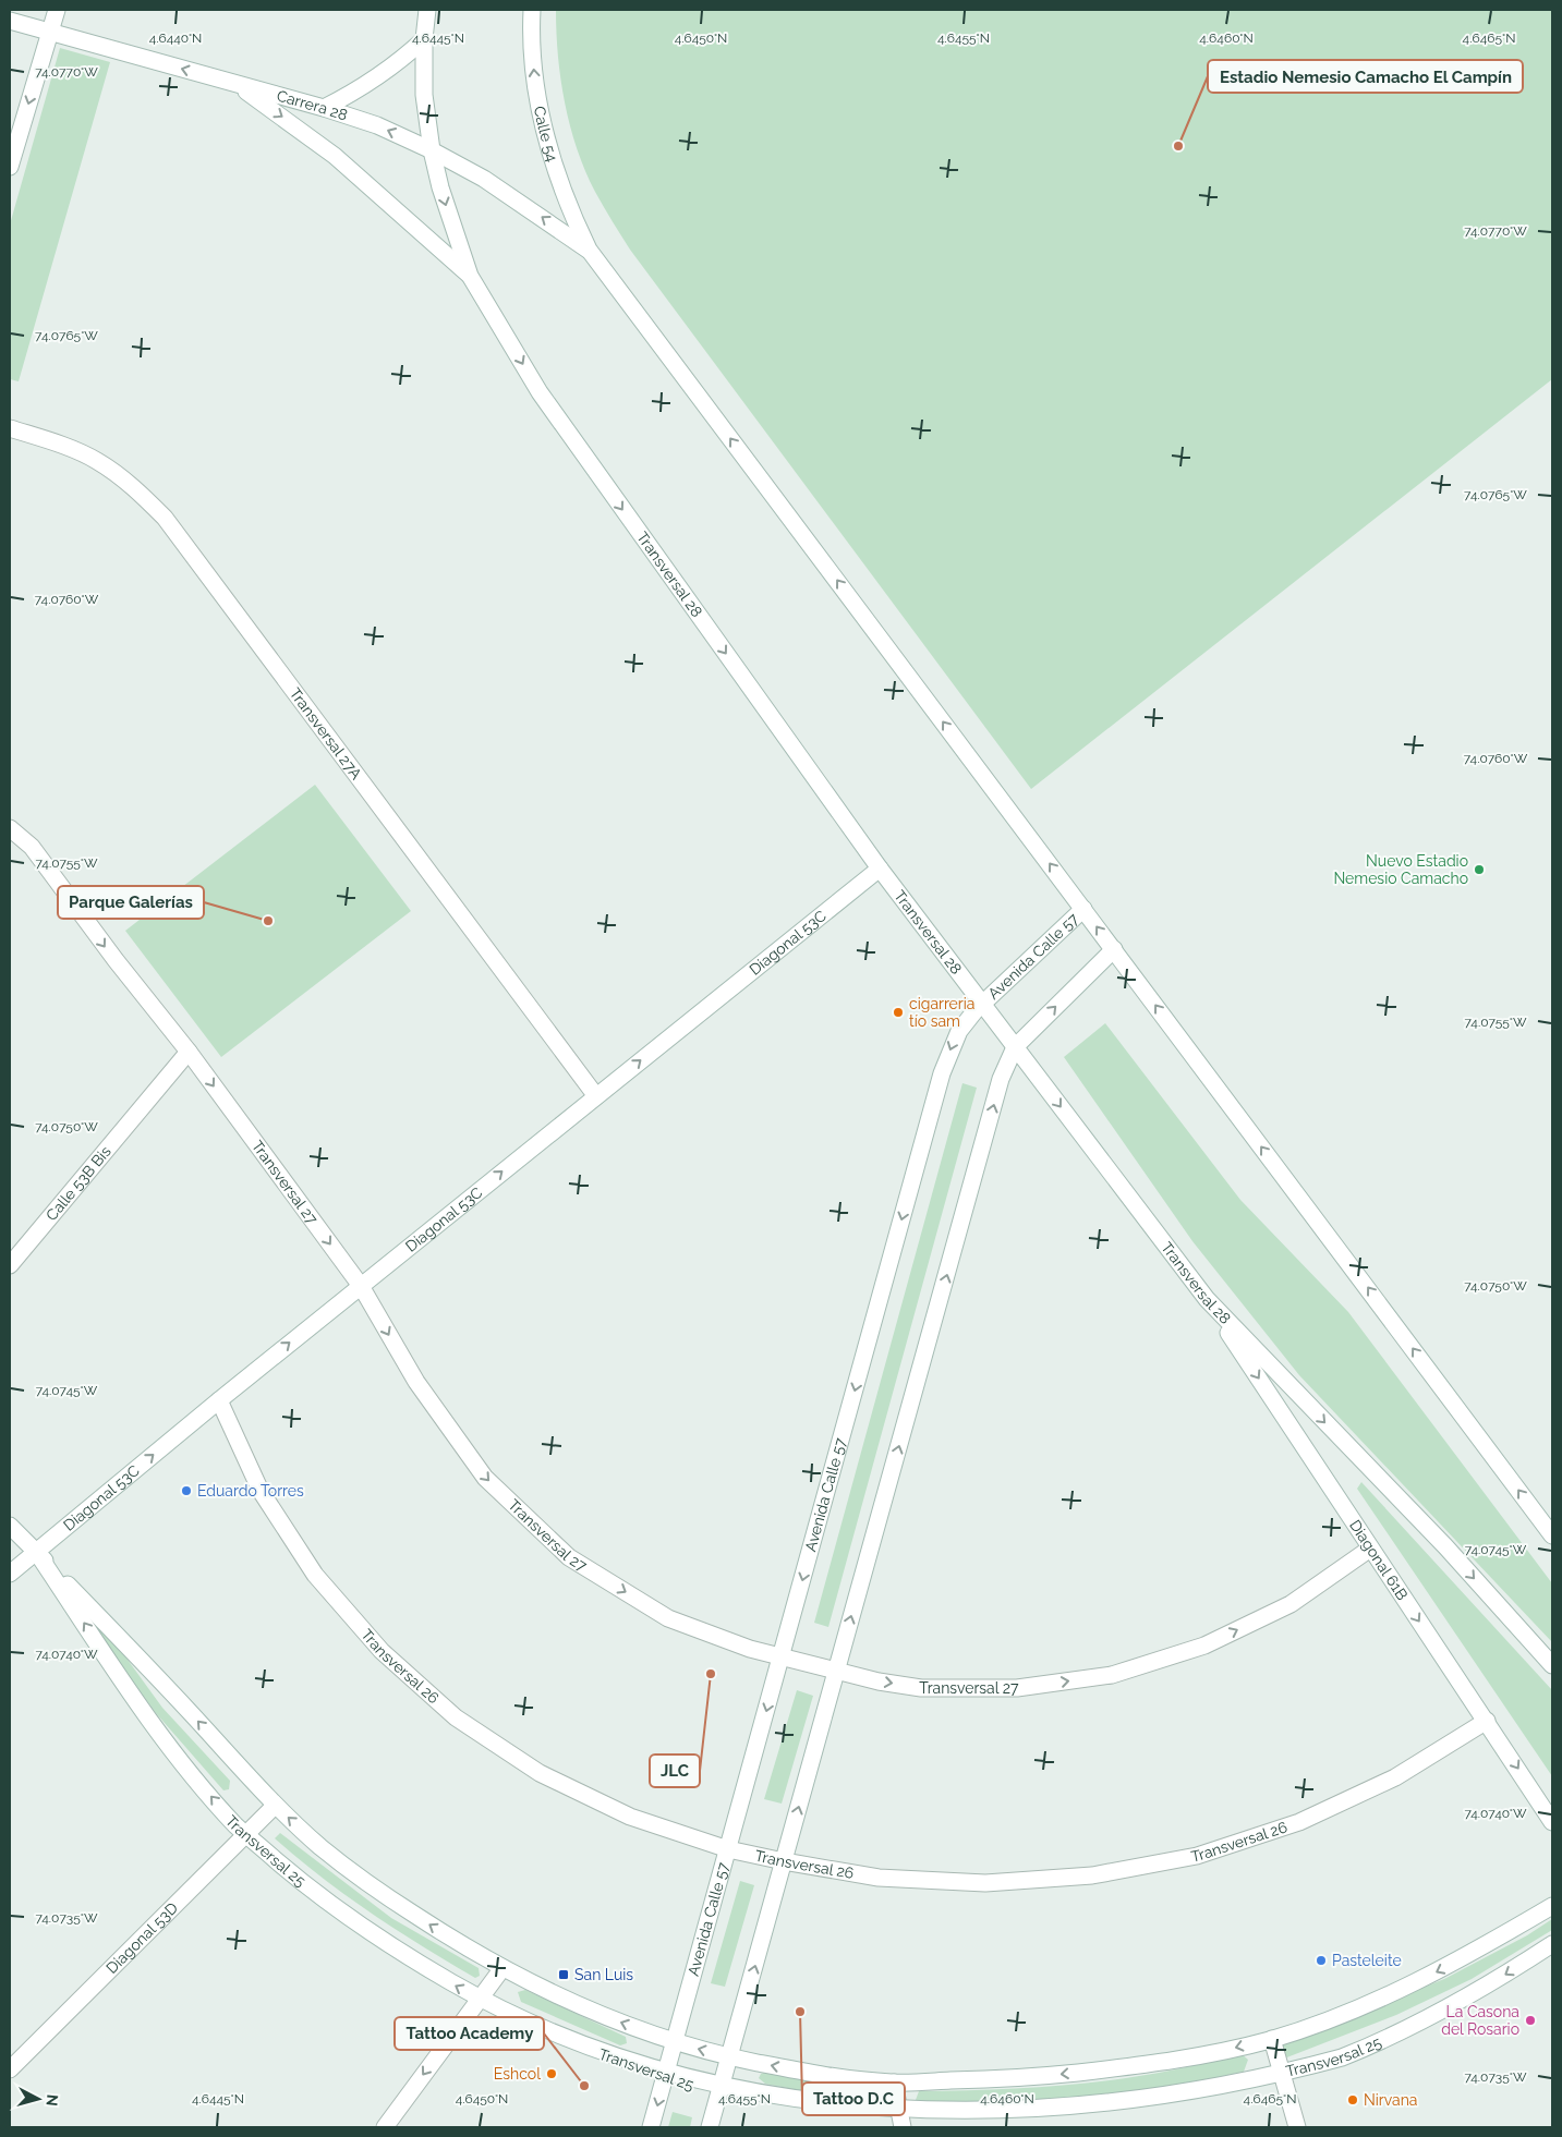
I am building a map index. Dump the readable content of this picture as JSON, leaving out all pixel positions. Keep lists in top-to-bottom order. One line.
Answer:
{"streets":{"street":["Carrera 28","Calle 54","Transversal 28","Transversal 27A","Diagonal 53C","Avenida Calle 57","Calle 53B Bis","Transversal 27","Diagonal 61B","Transversal 26","Transversal 25","Diagonal 53D"]},"crossings":[["Carrera 28","Calle 54"],["Carrera 28","Transversal 28"],["Transversal 28","Diagonal 53C"],["Transversal 28","Avenida Calle 57"],["Transversal 28","Diagonal 61B"],["Transversal 27A","Diagonal 53C"],["Diagonal 53C","Transversal 27"],["Diagonal 53C","Transversal 26"],["Diagonal 53C","Transversal 25"],["Avenida Calle 57","Transversal 27"],["Avenida Calle 57","Transversal 26"],["Avenida Calle 57","Transversal 25"],["Calle 53B Bis","Transversal 27"],["Transversal 27","Diagonal 61B"],["Diagonal 61B","Transversal 26"],["Transversal 25","Diagonal 53D"]],"one_way":["Diagonal 53C","Transversal 27","Transversal 25"],"places":{"other":["Estadio Nemesio Camacho El Campín","Nuevo Estadio Nemesio Camacho","Parque Galerías","cigarreria tío sam","Eduardo Torres","JLC","Pasteleite","Tattoo D.C","La Casona del Rosario","Eshcol","Tattoo Academy","Nirvana"],"transit":["San Luis"]},"north":"right","coordinates":["4.6440°N","4.6445°N","4.6450°N","4.6455°N","4.6460°N","4.6465°N","74.0770°W","74.0765°W","74.0760°W","74.0755°W","74.0750°W","74.0745°W","74.0740°W","74.0735°W"]}
